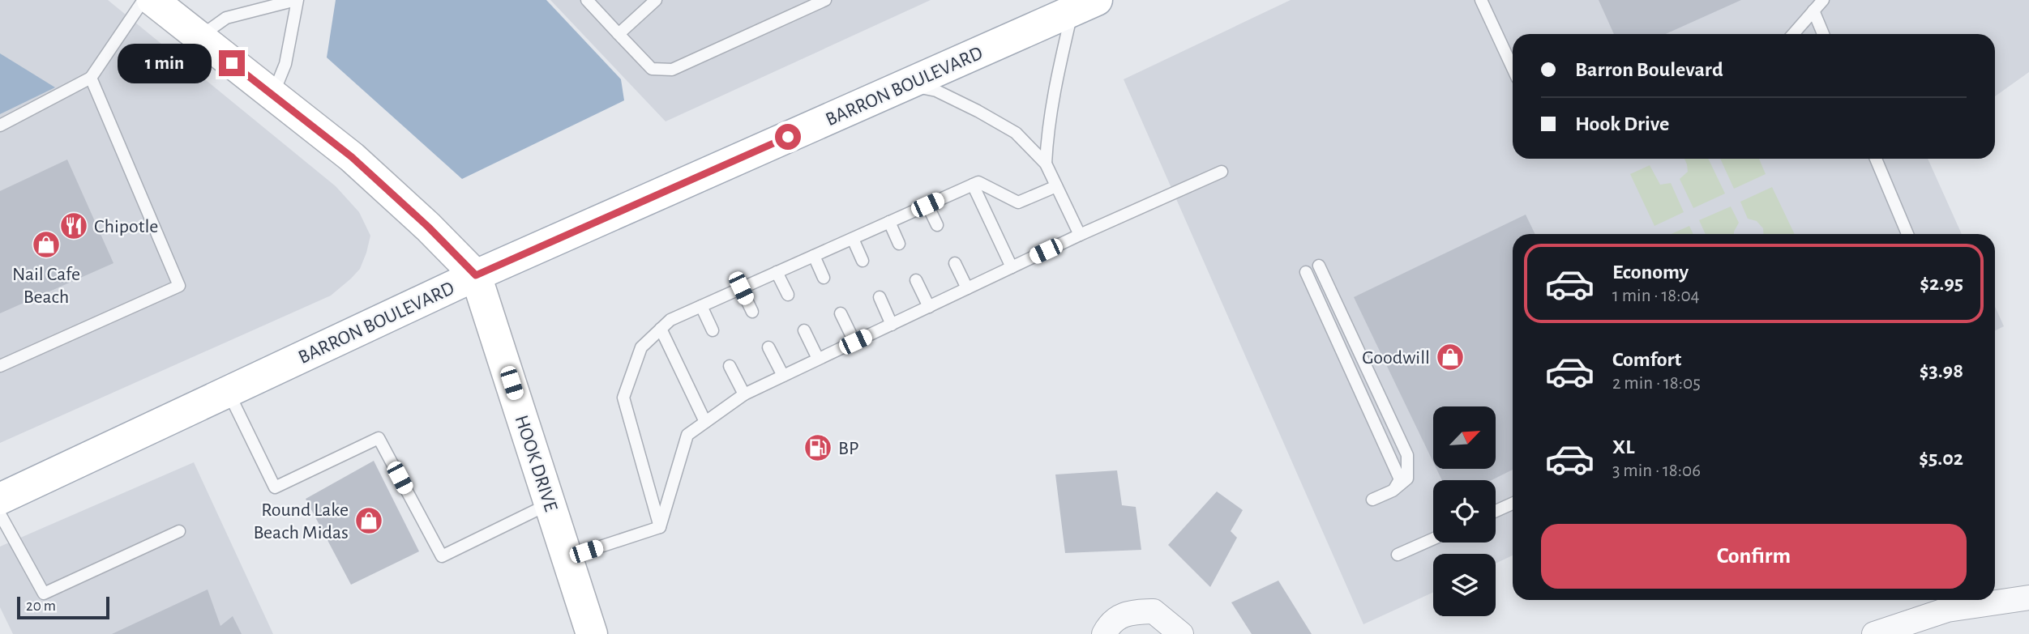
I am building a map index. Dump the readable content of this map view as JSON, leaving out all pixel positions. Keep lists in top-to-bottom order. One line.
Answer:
{"streets":{"main road":["BARRON BOULEVARD","HOOK DRIVE"]},"crossings":[["BARRON BOULEVARD","HOOK DRIVE"]],"places":{"restaurant":["Chipotle"],"shop":["Nail Cafe Beach","Goodwill","Round Lake Beach Midas"],"fuel station":["BP"]},"scale_bar":"20 m","north":"top right","page":{"banner":["Barron Boulevard","Hook Drive"],"bubble":"1 min","list":[{"name":"Economy","note":"1 min · 18:04","value":"$2.95"},{"name":"Comfort","note":"2 min · 18:05","value":"$3.98"},{"name":"XL","note":"3 min · 18:06","value":"$5.02"}],"buttons":"Confirm","scale":"20 m"}}
